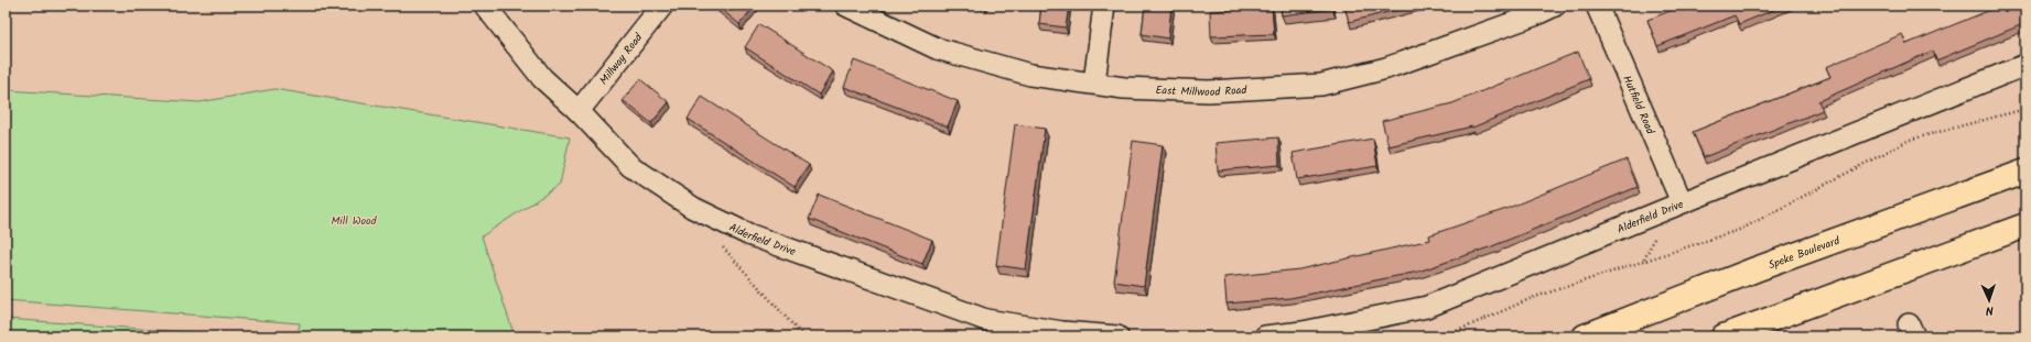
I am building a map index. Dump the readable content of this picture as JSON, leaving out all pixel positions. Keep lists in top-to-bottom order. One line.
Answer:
{"streets":{"highway":["Speke Boulevard"],"street":["Millway Road","East Millwood Road","Hutfield Road","Alderfield Drive"]},"crossings":[["Millway Road","Alderfield Drive"],["Hutfield Road","Alderfield Drive"]],"parks":["Mill Wood"],"north":"bottom"}
